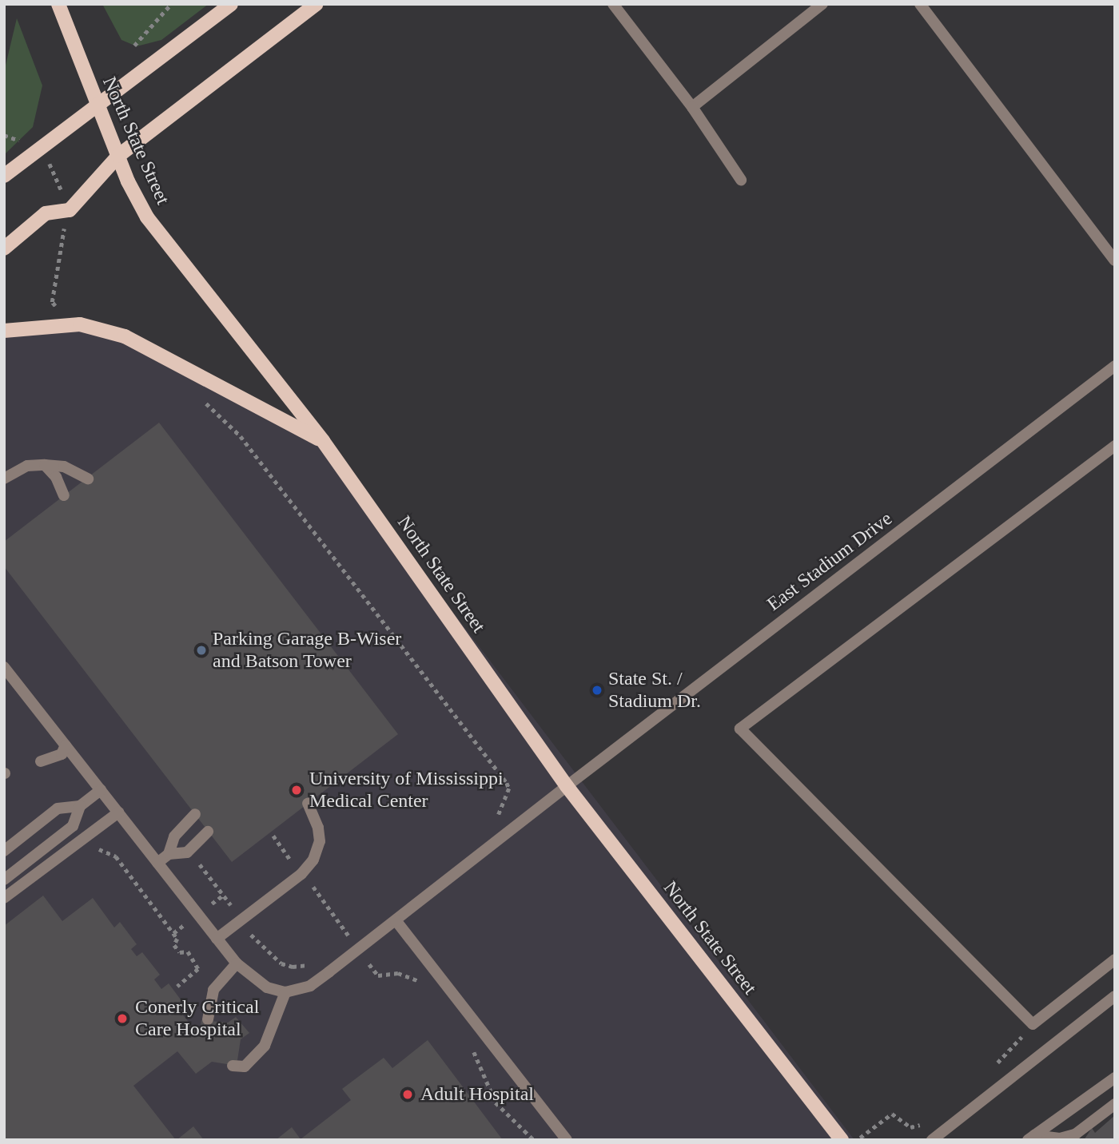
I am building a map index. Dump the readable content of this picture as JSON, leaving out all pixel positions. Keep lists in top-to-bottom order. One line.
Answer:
{"streets":{"main road":["North State Street"],"street":["East Stadium Drive"]},"crossings":[["North State Street","East Stadium Drive"]],"places":["Parking Garage B-Wiser and Batson Tower","State St. / Stadium Dr.","University of Mississippi Medical Center","Conerly Critical Care Hospital","Adult Hospital"]}
